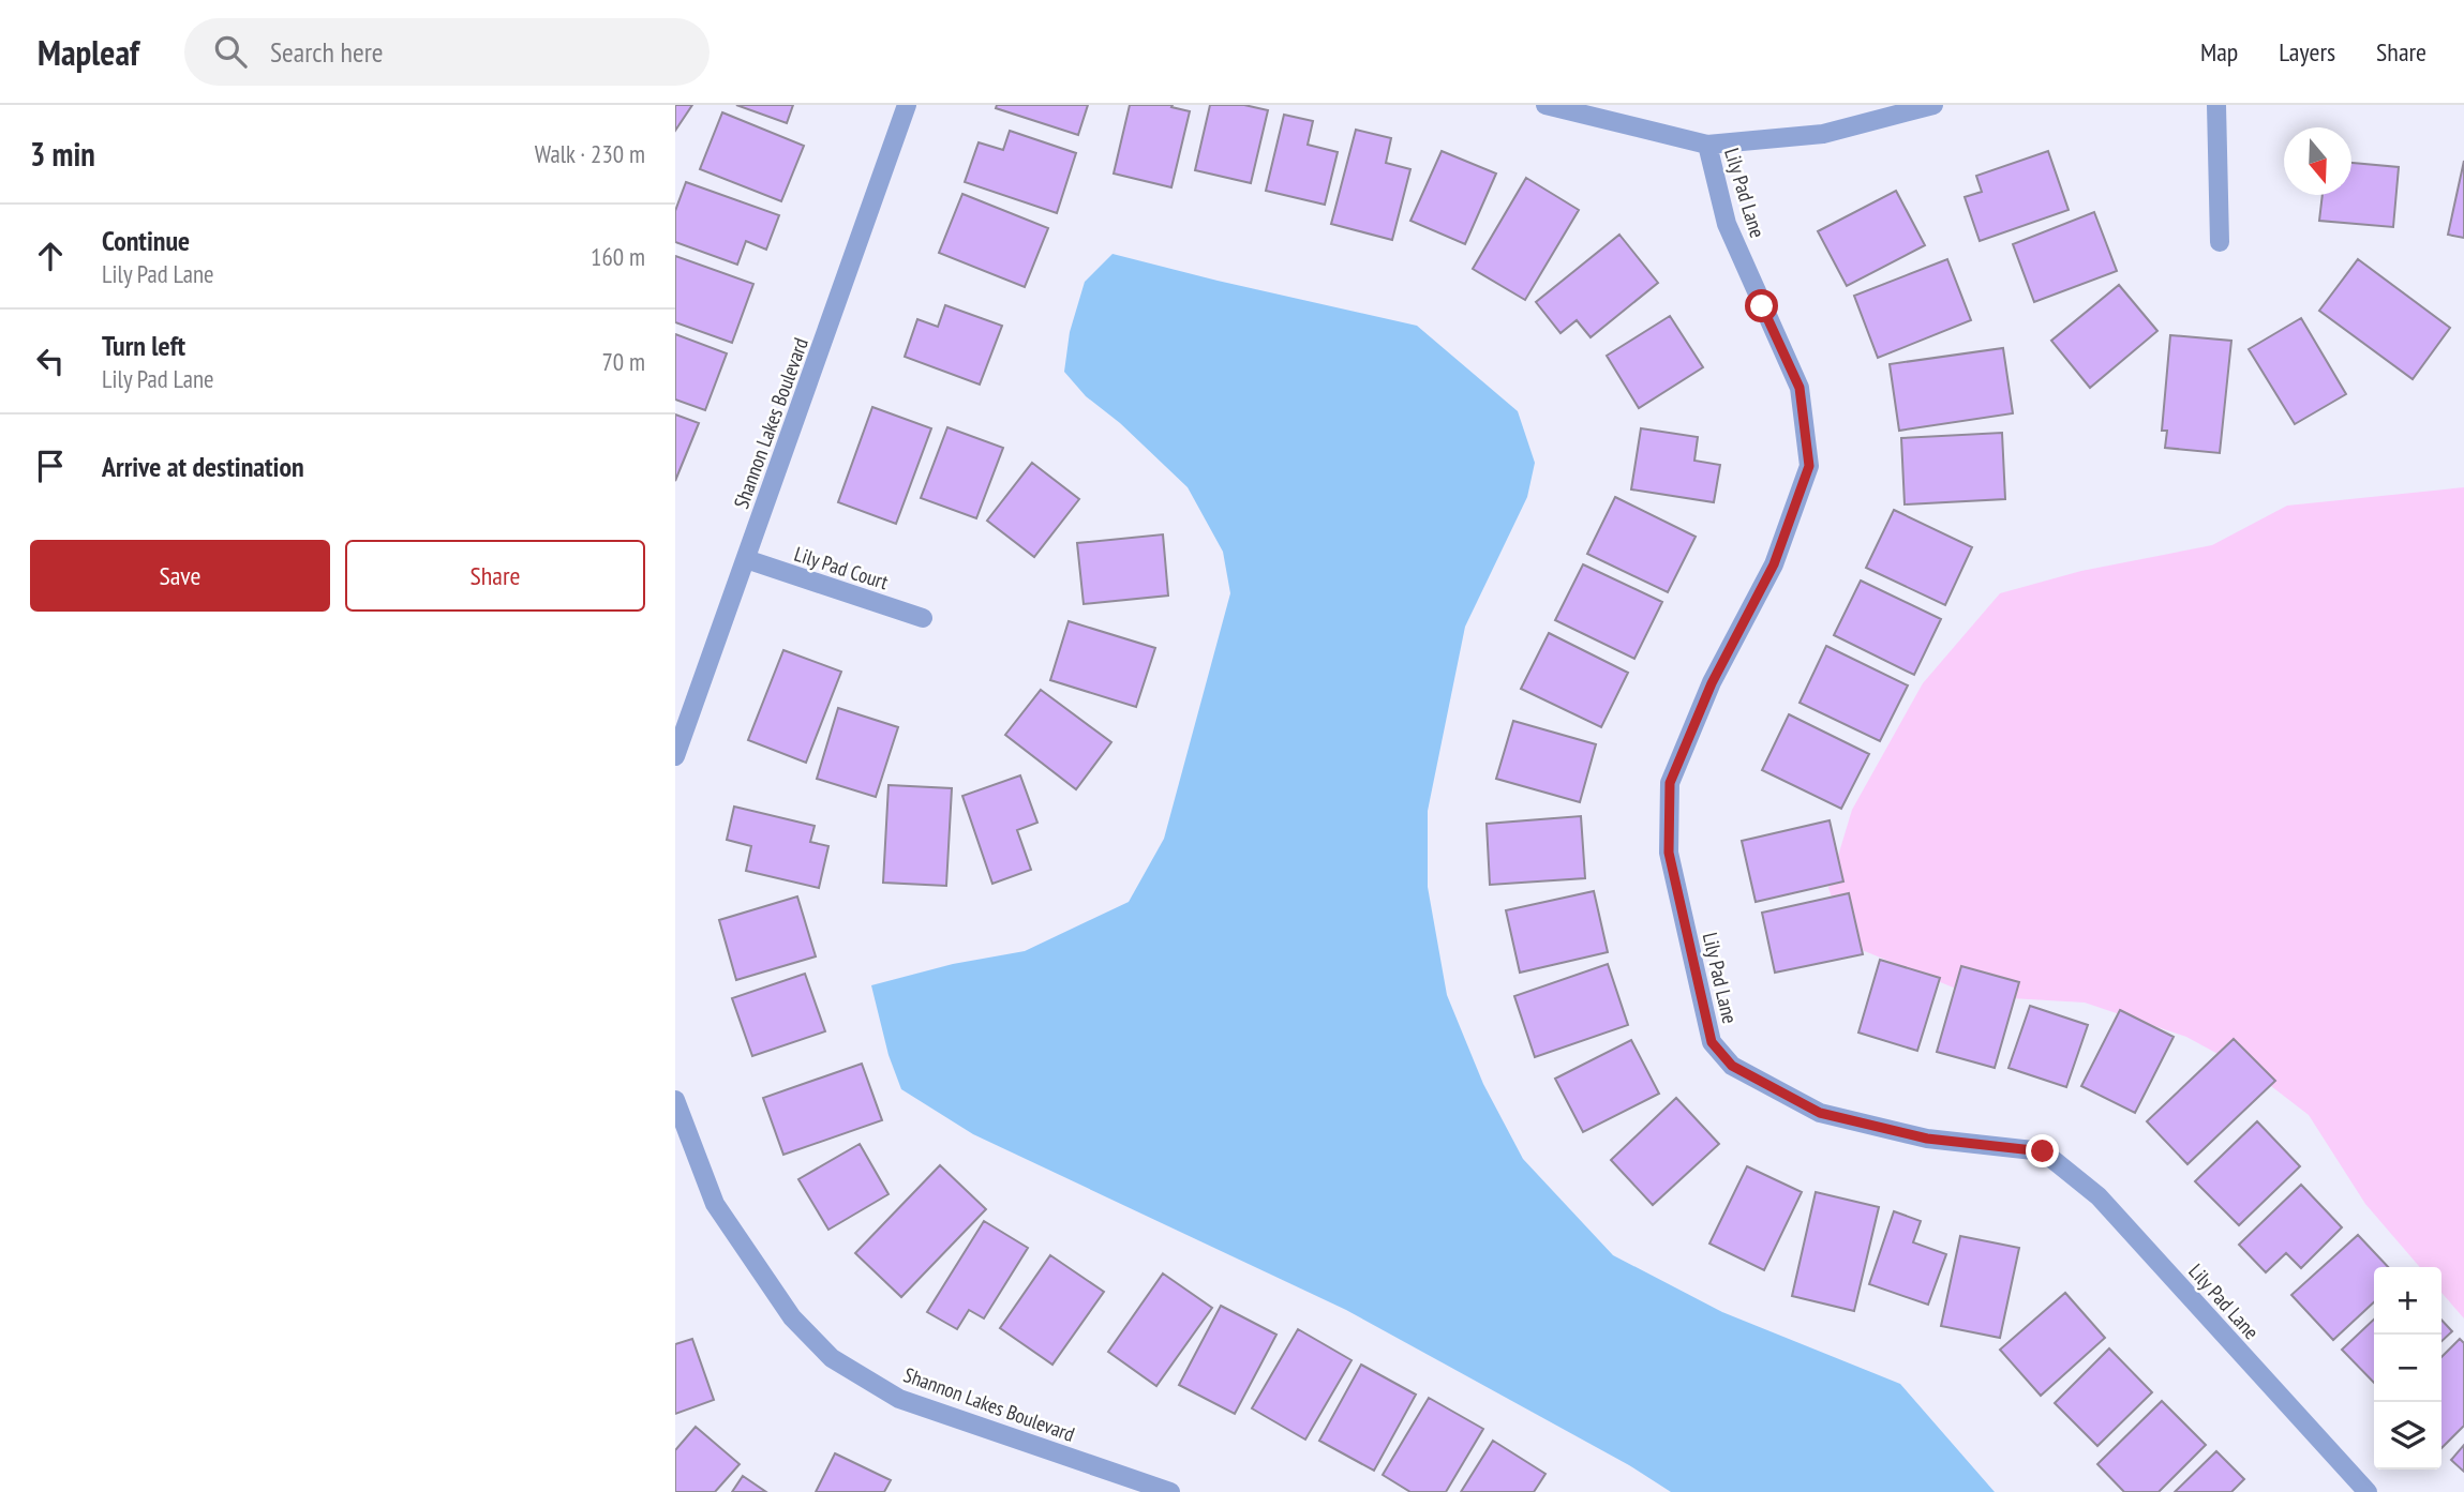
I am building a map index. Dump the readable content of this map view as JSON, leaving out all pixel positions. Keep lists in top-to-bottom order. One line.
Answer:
{"streets":{"street":["Lily Pad Lane","Shannon Lakes Boulevard","Lily Pad Court"]},"crossings":[["Shannon Lakes Boulevard","Lily Pad Court"]],"north":"bottom","page":{"header":"Mapleaf","search":"Search here","nav":["Map","Layers","Share"],"heading":["3 min","Walk · 230 m"],"list":[["Continue","Lily Pad Lane","160 m"],["Turn left","Lily Pad Lane","70 m"],"Arrive at destination"],"buttons":["Save","Share"],"map_buttons":["+","−"]}}
